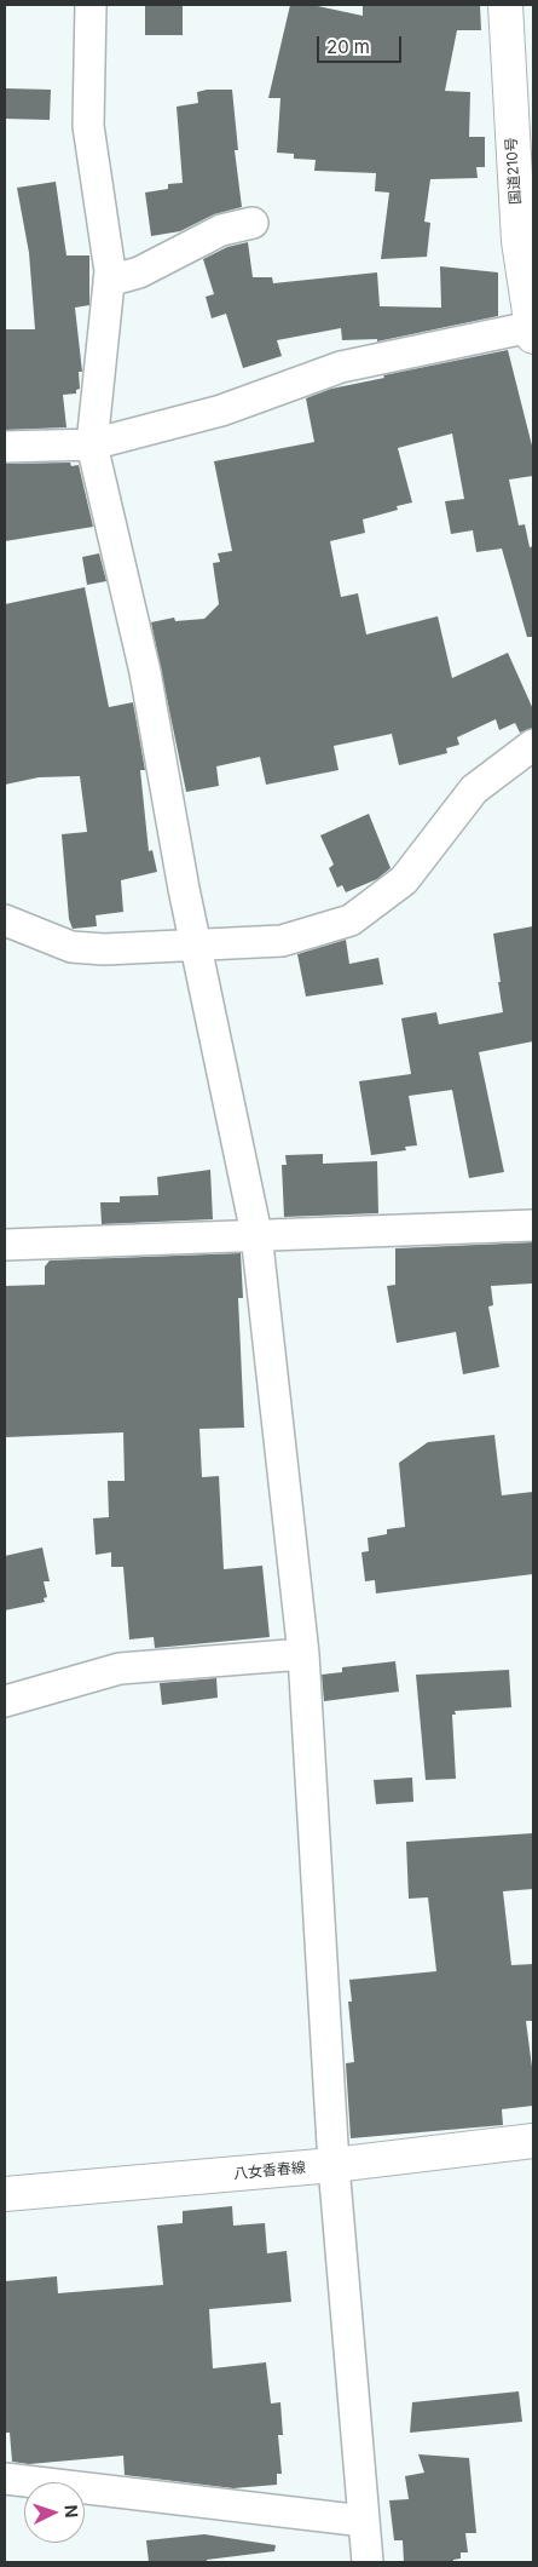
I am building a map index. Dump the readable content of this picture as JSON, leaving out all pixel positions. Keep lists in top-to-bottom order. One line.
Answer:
{"streets":{"main road":["国道210号","八女香春線"]},"scale_bar":"20 m","north":"right"}
